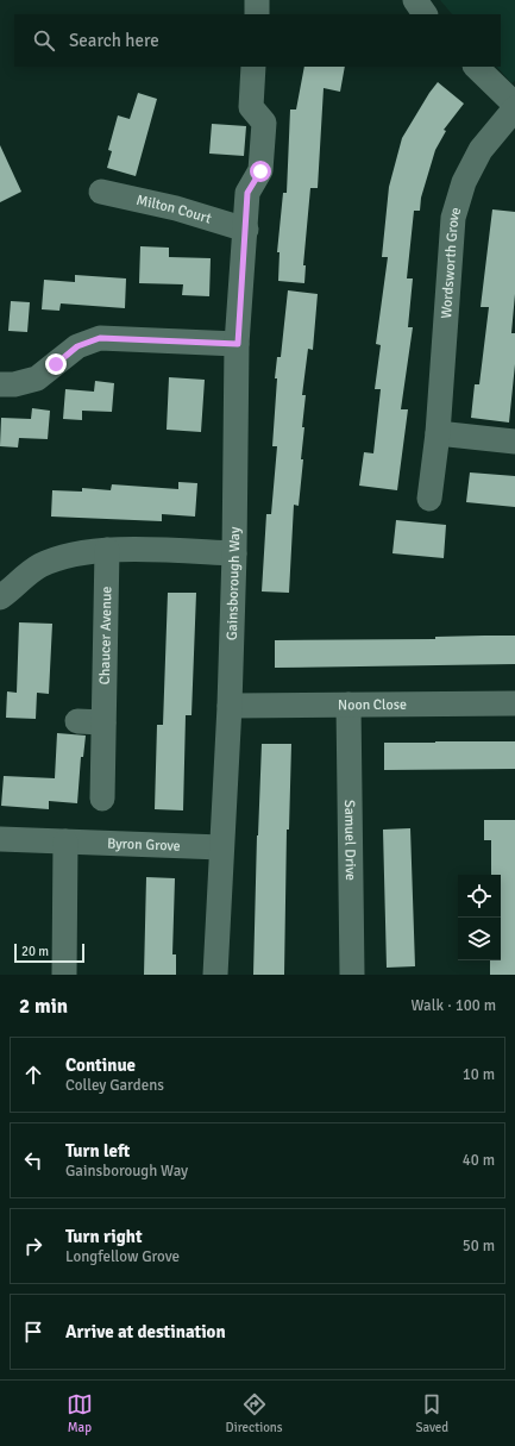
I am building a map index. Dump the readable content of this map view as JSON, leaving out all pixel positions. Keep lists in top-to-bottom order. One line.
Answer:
{"streets":{"street":["Milton Court","Wordsworth Grove","Gainsborough Way","Chaucer Avenue","Noon Close","Samuel Drive","Byron Grove"]},"crossings":[["Milton Court","Gainsborough Way"],["Gainsborough Way","Noon Close"],["Gainsborough Way","Byron Grove"],["Noon Close","Samuel Drive"]],"scale_bar":"20 m","page":{"search":"Search here","scale":"20 m","heading":["2 min","Walk · 100 m"],"list":[["Continue","Colley Gardens","10 m"],["Turn left","Gainsborough Way","40 m"],["Turn right","Longfellow Grove","50 m"],"Arrive at destination"],"nav":["Map","Directions","Saved"]}}
